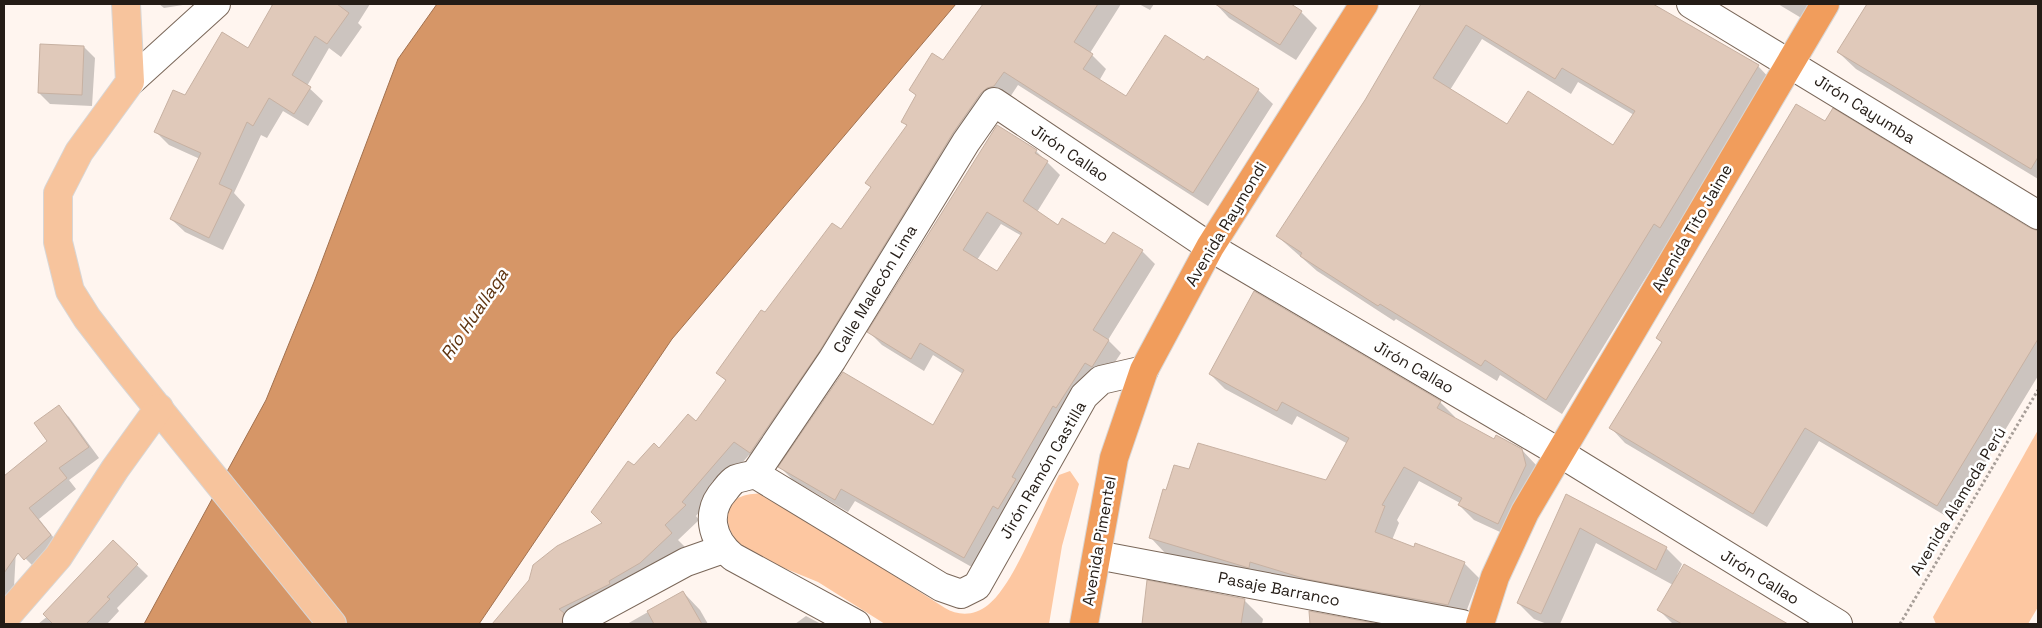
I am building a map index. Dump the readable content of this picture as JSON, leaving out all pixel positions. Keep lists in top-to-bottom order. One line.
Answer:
{"streets":{"highway":["Avenida Raymondi","Avenida Tito Jaime","Avenida Pimentel"],"street":["Jirón Cayumba","Jirón Callao","Calle Malecón Lima","Jirón Ramón Castilla","Pasaje Barranco"],"path":["Avenida Alameda Perú"]},"crossings":[["Jirón Cayumba","Avenida Tito Jaime"],["Jirón Callao","Avenida Raymondi"],["Jirón Callao","Avenida Tito Jaime"],["Jirón Callao","Calle Malecón Lima"],["Avenida Raymondi","Jirón Ramón Castilla"],["Avenida Raymondi","Avenida Pimentel"],["Calle Malecón Lima","Jirón Ramón Castilla"],["Avenida Pimentel","Pasaje Barranco"]],"water":["Río Huallaga"]}
